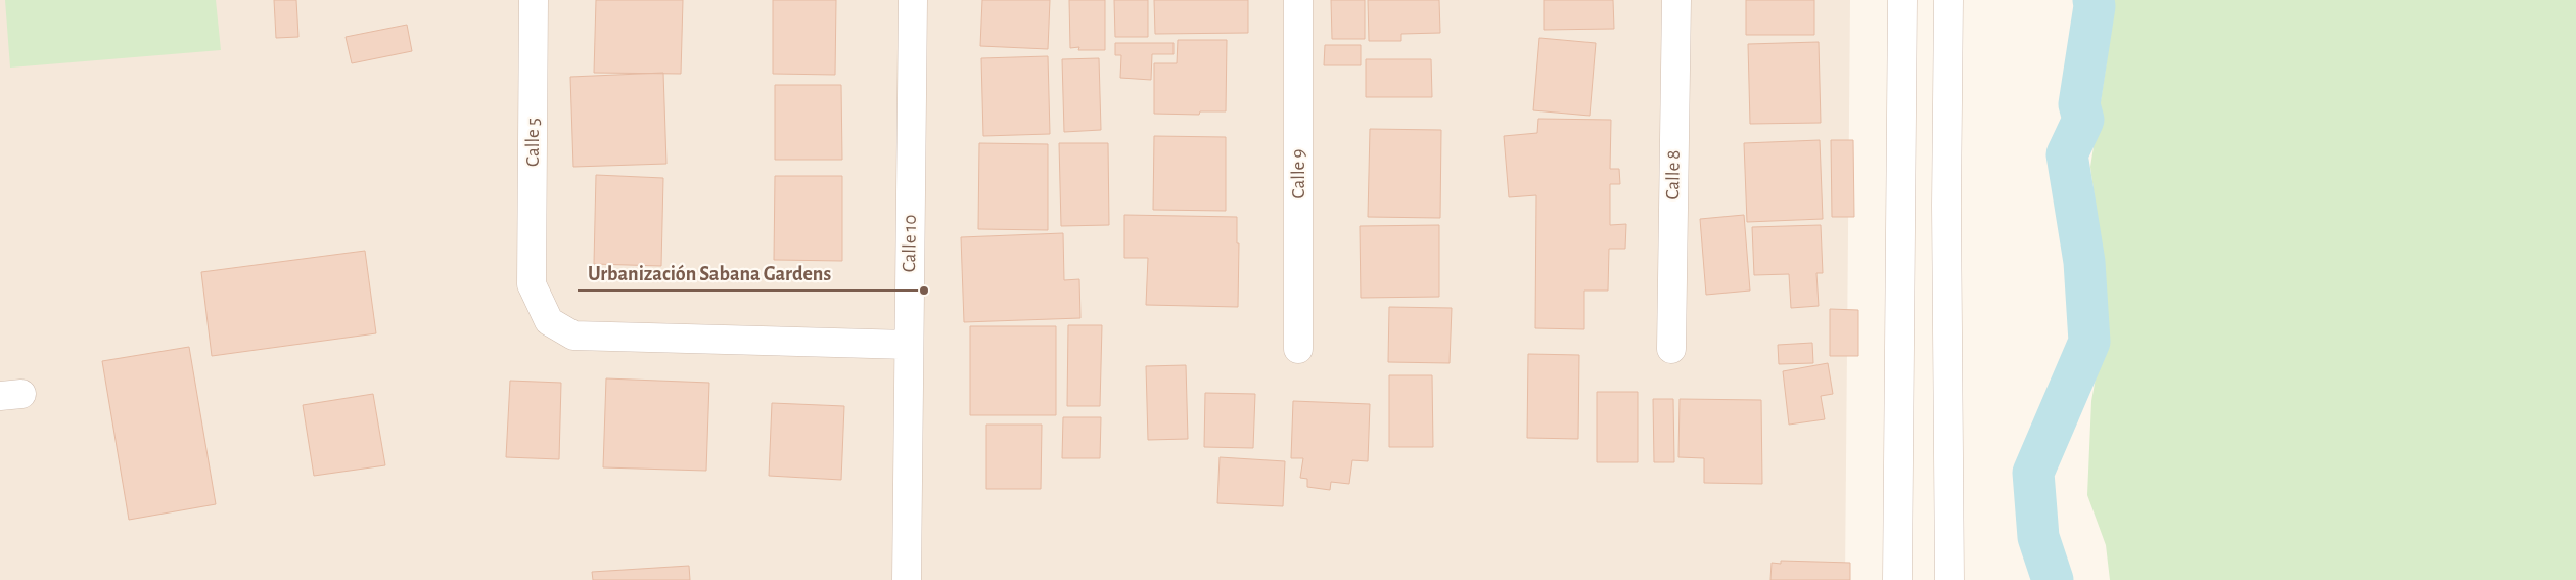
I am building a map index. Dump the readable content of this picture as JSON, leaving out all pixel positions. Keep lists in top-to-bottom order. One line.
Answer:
{"streets":{"street":["Calle 5","Calle 9","Calle 8","Calle 10"]},"crossings":[["Calle 5","Calle 10"]],"places":["Urbanización Sabana Gardens"]}
